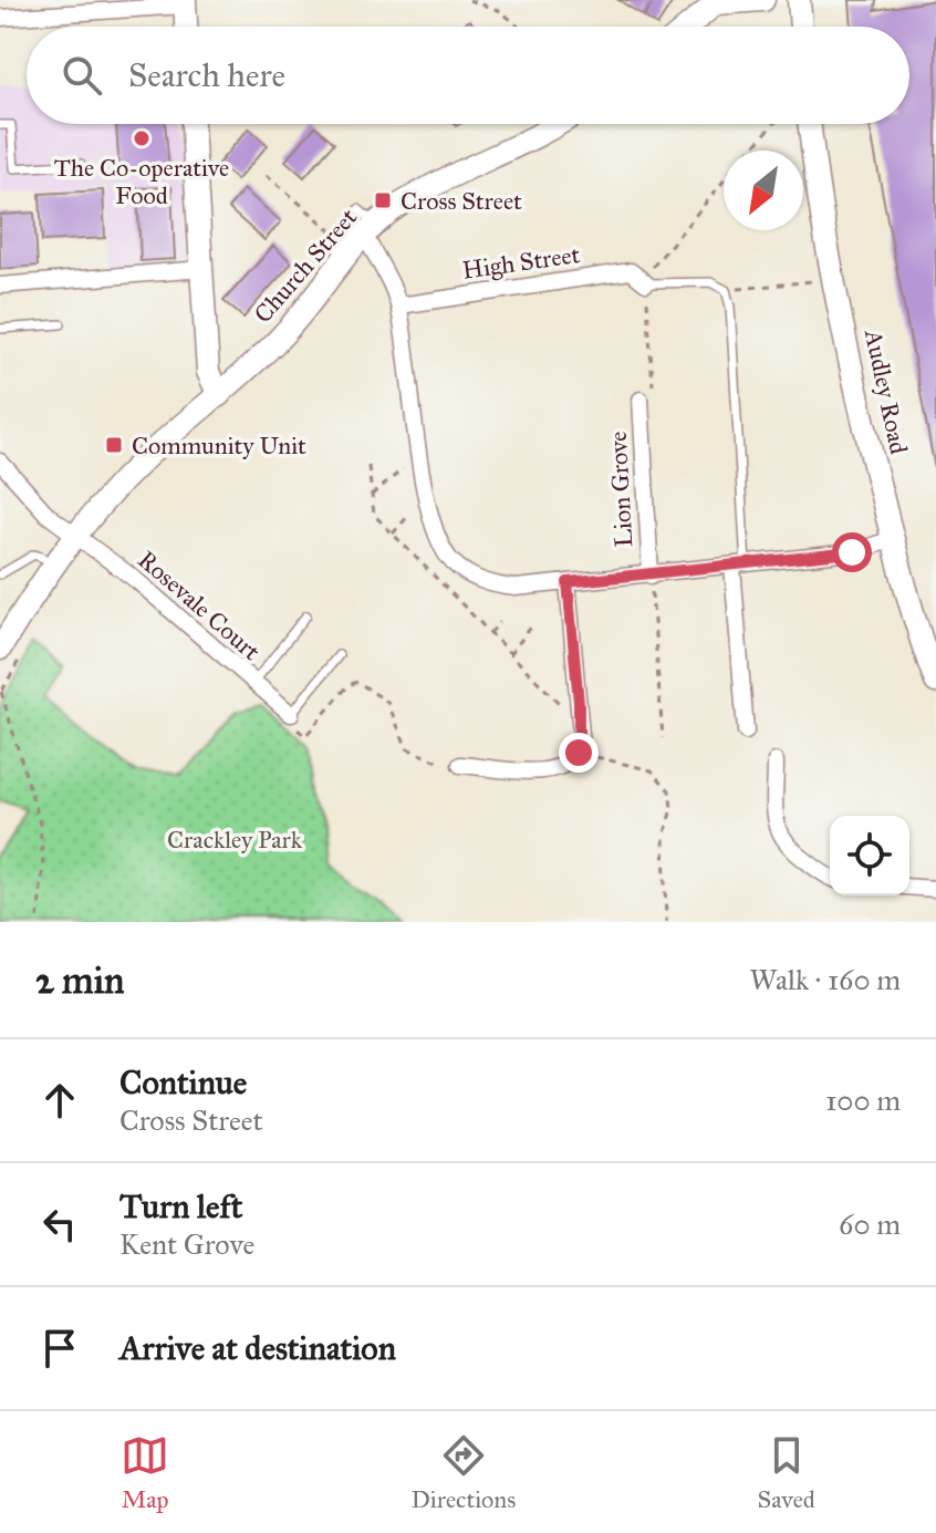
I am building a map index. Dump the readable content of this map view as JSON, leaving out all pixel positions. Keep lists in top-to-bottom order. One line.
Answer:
{"streets":{"street":["High Street","Church Street","Audley Road","Lion Grove","Rosevale Court"]},"crossings":[["Church Street","Rosevale Court"]],"parks":["Crackley Park"],"places":{"other":["The Co-operative Food"],"transit":["Cross Street","Community Unit"]},"north":"bottom left","page":{"search":"Search here","heading":["2 min","Walk · 160 m"],"list":[["Continue","Cross Street","100 m"],["Turn left","Kent Grove","60 m"],"Arrive at destination"],"nav":["Map","Directions","Saved"]}}
